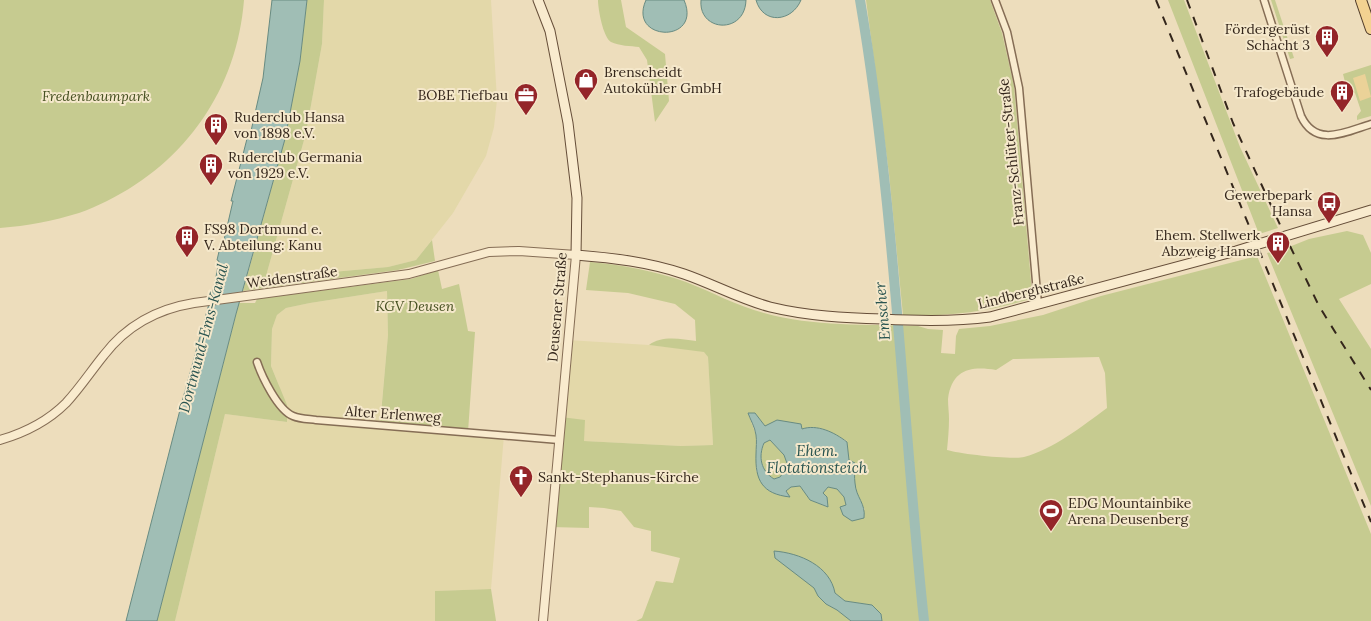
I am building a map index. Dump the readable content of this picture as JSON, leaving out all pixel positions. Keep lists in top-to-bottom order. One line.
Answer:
{"streets":{"main road":["Lindberghstraße","Deusener Straße"],"street":["Franz-Schlüter-Straße","Weidenstraße","Alter Erlenweg"]},"crossings":[["Franz-Schlüter-Straße","Lindberghstraße"],["Weidenstraße","Lindberghstraße"],["Weidenstraße","Deusener Straße"],["Lindberghstraße","Deusener Straße"],["Deusener Straße","Alter Erlenweg"]],"water":["Emscher","Dortmund-Ems-Kanal","Ehem. Flotationsteich"],"parks":["Fredenbaumpark","KGV Deusen"],"places":{"building":["Fördergerüst Schacht 3","Trafogebäude","Ruderclub Hansa von 1898 e.V.","Ruderclub Germania von 1929 e.V.","FS98 Dortmund e. V. Abteilung: Kanu","Ehem. Stellwerk Abzweig Hansa"],"shop":["Brenscheidt Autokühler GmbH"],"office":["BOBE Tiefbau"],"bus stop":["Gewerbepark Hansa"],"church":["Sankt-Stephanus-Kirche"],"sports":["EDG Mountainbike Arena Deusenberg"]}}
